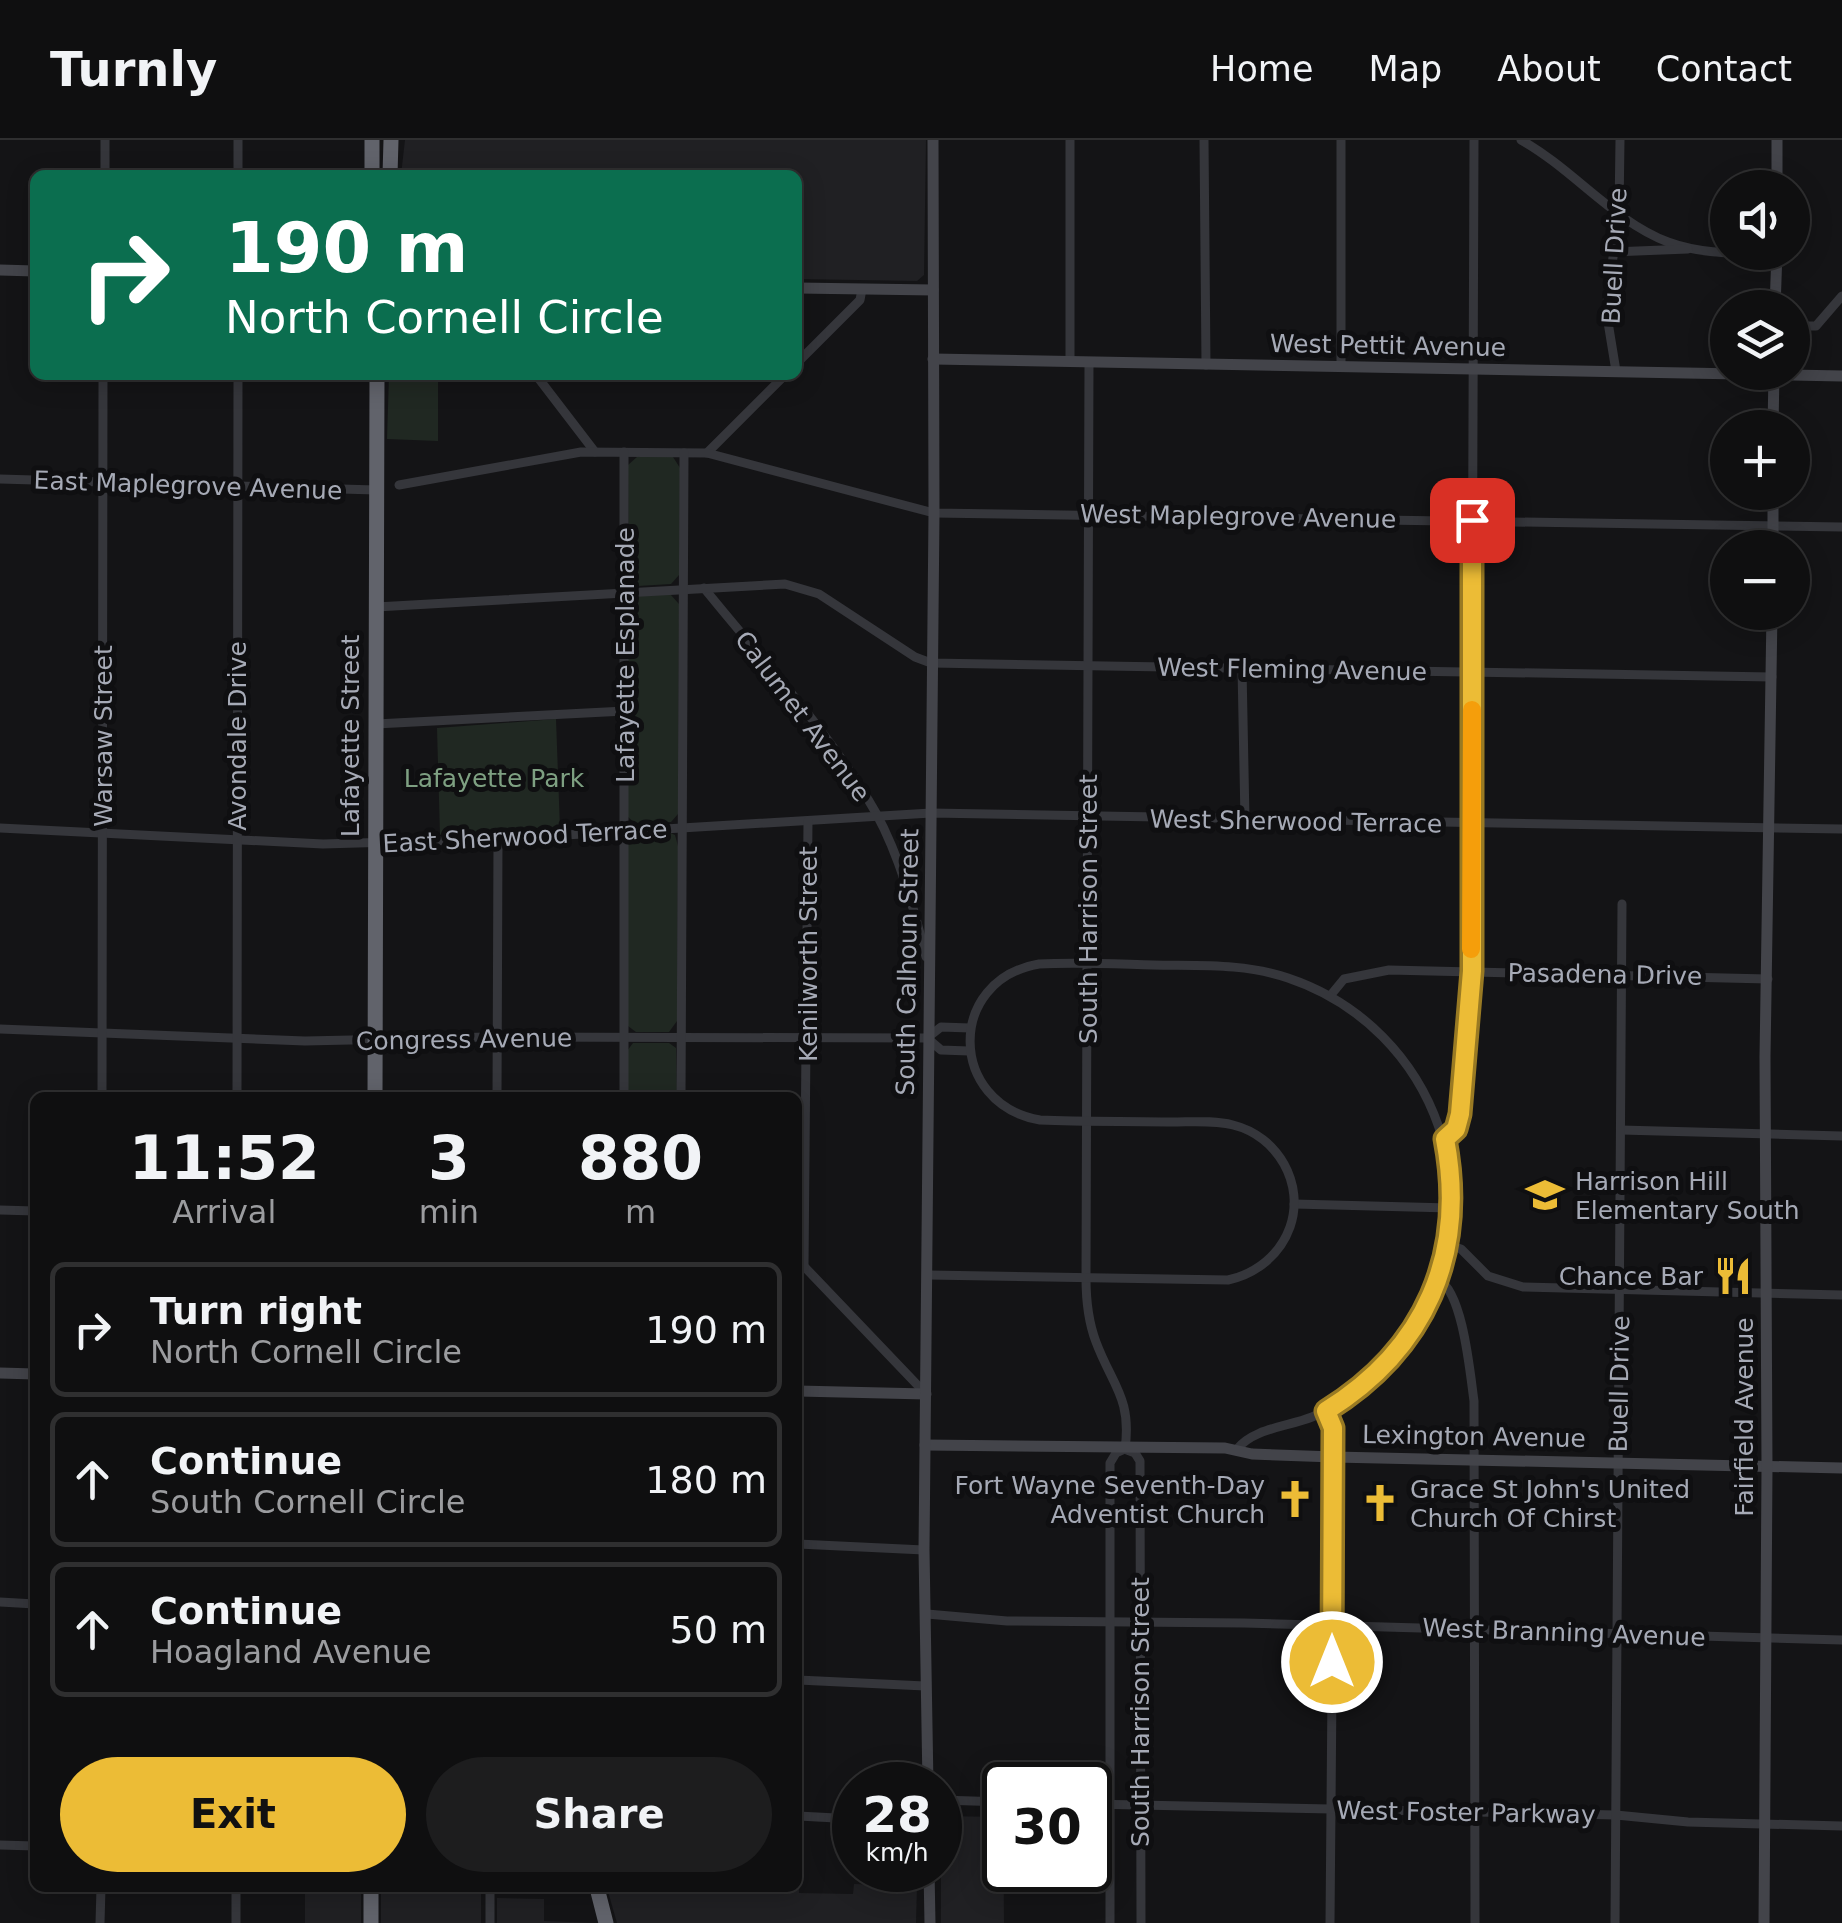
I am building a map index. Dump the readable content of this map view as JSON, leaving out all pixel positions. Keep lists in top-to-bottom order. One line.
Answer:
{"streets":{"highway":["Lafayette Street"],"street":["Buell Drive","West Pettit Avenue","East Maplegrove Avenue","West Maplegrove Avenue","Lafayette Esplanade","West Fleming Avenue","Calumet Avenue","Warsaw Street","Avondale Drive","West Sherwood Terrace","East Sherwood Terrace","South Harrison Street","Kenilworth Street","South Calhoun Street","Pasadena Drive","Congress Avenue","Fairfield Avenue","Lexington Avenue","West Branning Avenue","West Foster Parkway"]},"crossings":[["Buell Drive","West Pettit Avenue"],["Buell Drive","Pasadena Drive"],["Buell Drive","Lexington Avenue"],["Buell Drive","West Branning Avenue"],["Buell Drive","West Foster Parkway"],["West Pettit Avenue","South Harrison Street"],["West Pettit Avenue","South Calhoun Street"],["East Maplegrove Avenue","Warsaw Street"],["East Maplegrove Avenue","Avondale Drive"],["East Maplegrove Avenue","Lafayette Street"],["West Maplegrove Avenue","Lafayette Esplanade"],["West Maplegrove Avenue","South Harrison Street"],["West Maplegrove Avenue","South Calhoun Street"],["Lafayette Esplanade","East Sherwood Terrace"],["Lafayette Esplanade","Congress Avenue"],["West Fleming Avenue","South Harrison Street"],["West Fleming Avenue","South Calhoun Street"],["West Fleming Avenue","Fairfield Avenue"],["Calumet Avenue","East Sherwood Terrace"],["Calumet Avenue","South Calhoun Street"],["Warsaw Street","East Sherwood Terrace"],["Warsaw Street","Congress Avenue"],["Avondale Drive","East Sherwood Terrace"],["Avondale Drive","Congress Avenue"],["Lafayette Street","East Sherwood Terrace"],["Lafayette Street","Congress Avenue"],["West Sherwood Terrace","East Sherwood Terrace"],["West Sherwood Terrace","South Harrison Street"],["West Sherwood Terrace","South Calhoun Street"],["West Sherwood Terrace","Fairfield Avenue"],["East Sherwood Terrace","Kenilworth Street"],["East Sherwood Terrace","South Calhoun Street"],["South Harrison Street","Lexington Avenue"],["South Harrison Street","West Branning Avenue"],["South Harrison Street","West Foster Parkway"],["Kenilworth Street","Congress Avenue"],["South Calhoun Street","Congress Avenue"],["South Calhoun Street","Lexington Avenue"],["South Calhoun Street","West Branning Avenue"],["Pasadena Drive","Fairfield Avenue"],["Fairfield Avenue","Lexington Avenue"],["Fairfield Avenue","West Branning Avenue"],["Fairfield Avenue","West Foster Parkway"]],"parks":["Lafayette Park"],"places":{"school or university":["Harrison Hill Elementary South"],"restaurant":["Chance Bar"],"church":["Fort Wayne Seventh-Day Adventist Church","Grace St John's United Church Of Chirst"]},"page":{"header":"Turnly","nav":["Home","Map","About","Contact"],"map_buttons":["+","−"],"turn":["190 m","North Cornell Circle"],"eta":["11:52","Arrival","3","min","880","m"],"list":[{"name":"Turn right","note":"North Cornell Circle","value":"190 m"},{"name":"Continue","note":"South Cornell Circle","value":"180 m"},{"name":"Continue","note":"Hoagland Avenue","value":"50 m"}],"buttons":["Exit","Share"],"speed":"28 km/h","limit":"30"}}
